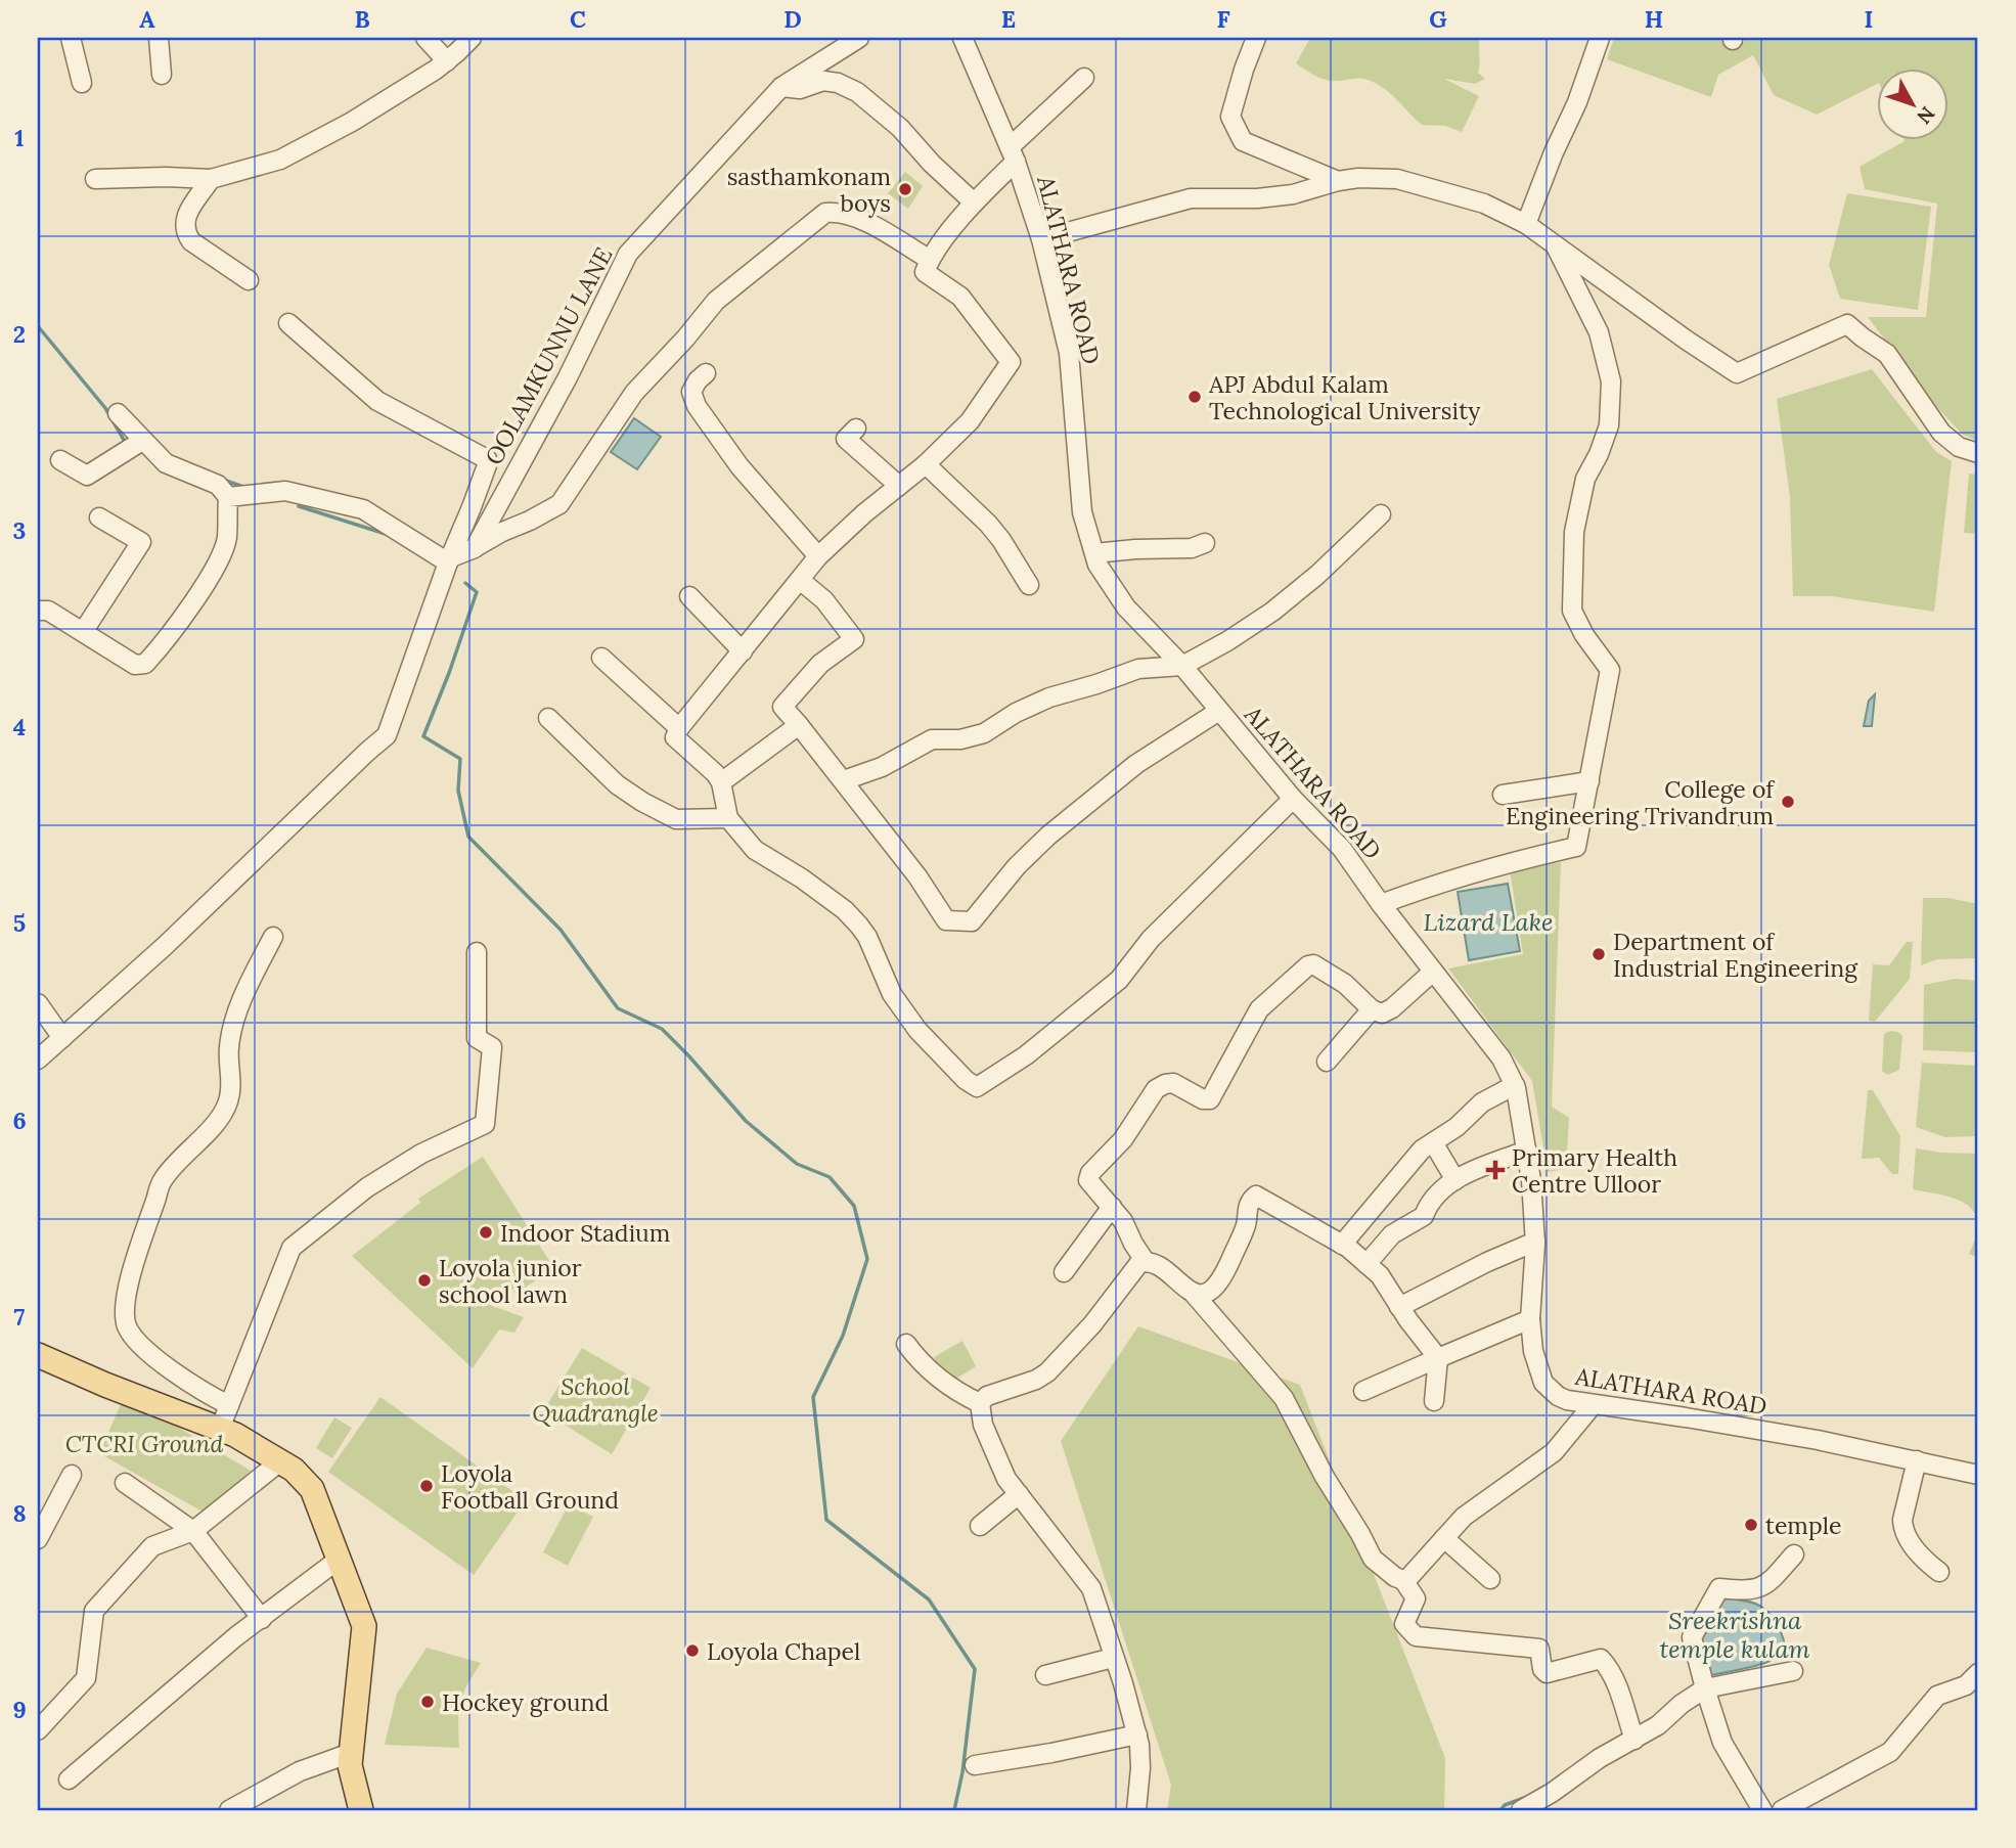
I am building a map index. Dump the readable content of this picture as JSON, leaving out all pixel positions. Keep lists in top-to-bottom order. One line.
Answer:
{"streets":{"street":["ALATHARA ROAD","OOLAMKUNNU LANE"]},"water":["Lizard Lake","Sreekrishna temple kulam"],"parks":["School Quadrangle","CTCRI Ground"],"places":{"other":["sasthamkonam boys","APJ Abdul Kalam Technological University","College of Engineering Trivandrum","Department of Industrial Engineering","Indoor Stadium","Loyola junior school lawn","Loyola Football Ground","temple","Loyola Chapel","Hockey ground"],"health":["Primary Health Centre Ulloor"]},"north":"bottom right","grid":{"columns":["A","B","C","D","E","F","G","H","I"],"rows":["1","2","3","4","5","6","7","8","9"]}}
